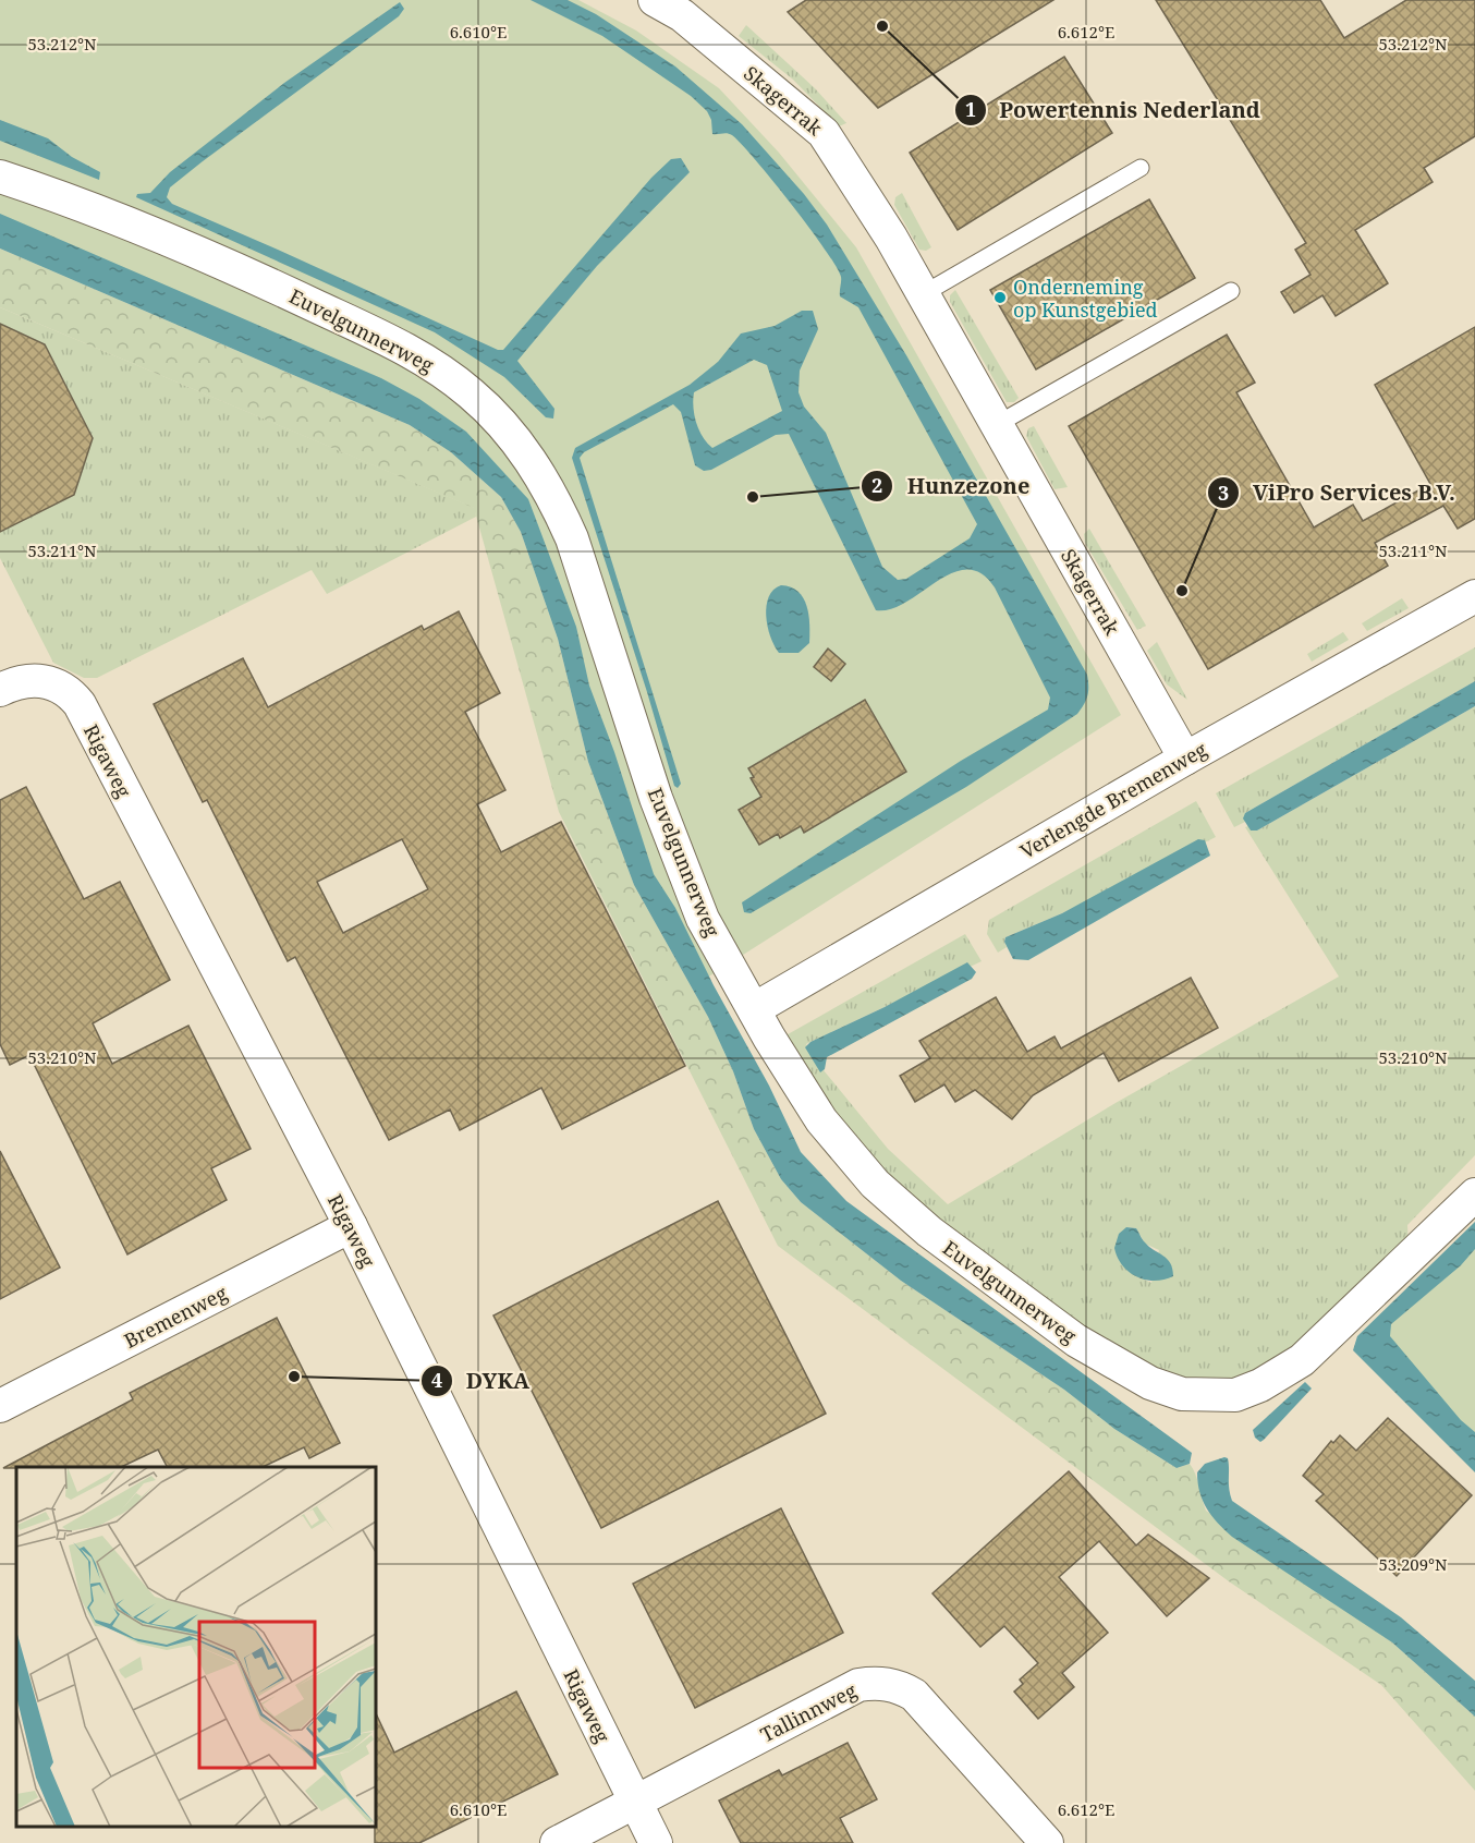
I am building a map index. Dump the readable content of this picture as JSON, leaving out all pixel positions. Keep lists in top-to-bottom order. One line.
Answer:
{"streets":{"street":["Skagerrak","Euvelgunnerweg","Rigaweg","Verlengde Bremenweg","Bremenweg","Tallinnweg"]},"crossings":[["Skagerrak","Verlengde Bremenweg"],["Euvelgunnerweg","Verlengde Bremenweg"],["Rigaweg","Bremenweg"],["Rigaweg","Tallinnweg"]],"places":["Powertennis Nederland","Onderneming op Kunstgebied","Hunzezone","ViPro Services B.V.","DYKA"],"coordinates":["6.610°E","6.612°E","53.212°N","53.211°N","53.210°N","53.209°N"]}
